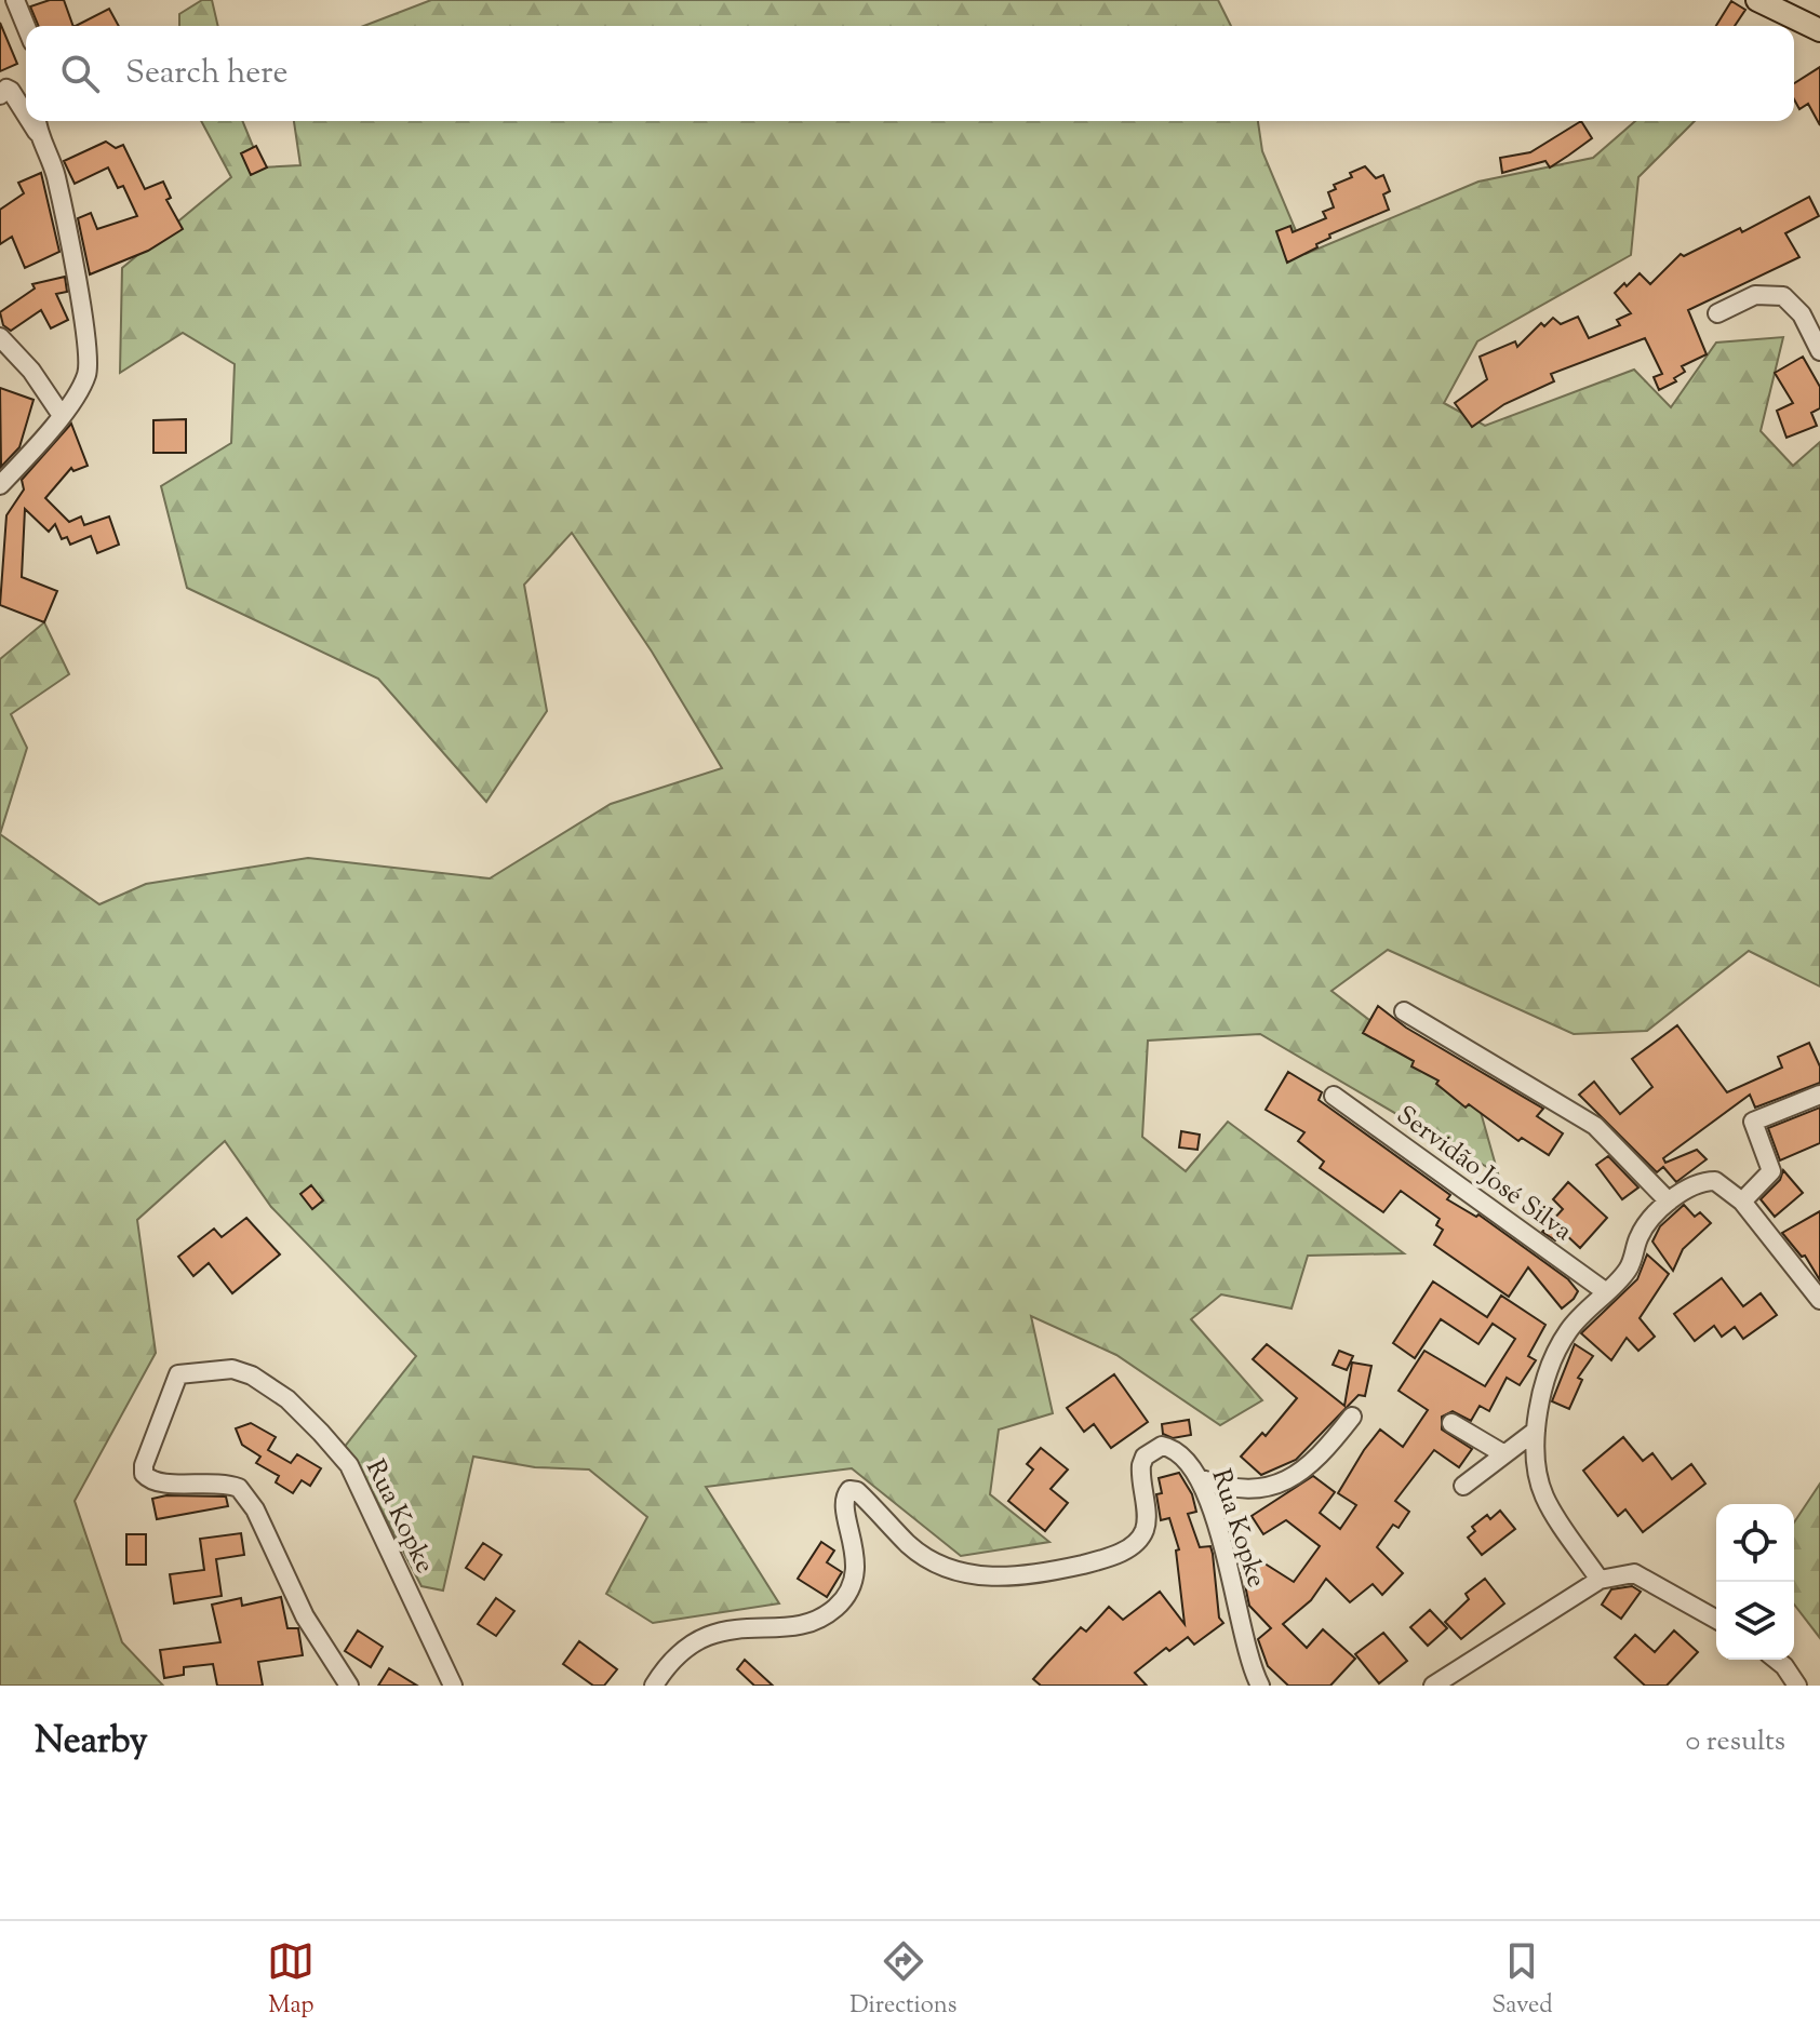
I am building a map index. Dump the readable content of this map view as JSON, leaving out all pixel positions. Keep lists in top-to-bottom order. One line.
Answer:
{"streets":{"street":["Servidão José Silva","Rua Kopke"]},"page":{"search":"Search here","heading":["Nearby","0 results"],"nav":["Map","Directions","Saved"]}}
